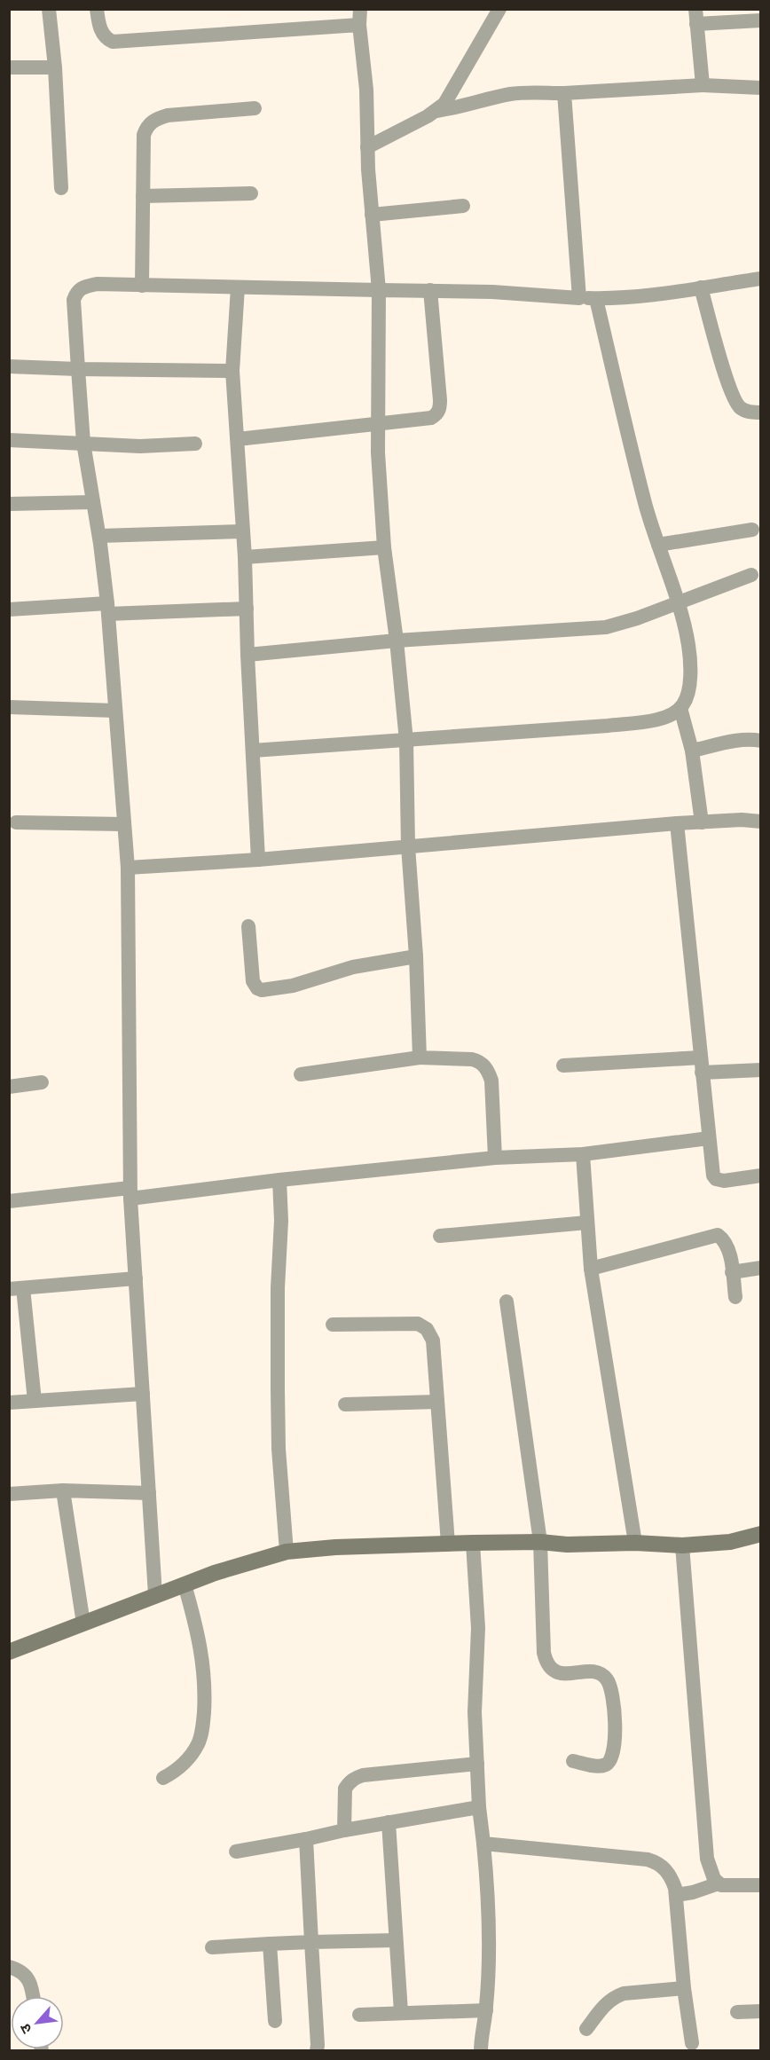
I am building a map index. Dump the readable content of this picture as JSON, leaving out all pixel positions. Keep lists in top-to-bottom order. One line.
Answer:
{"north":"bottom left"}
